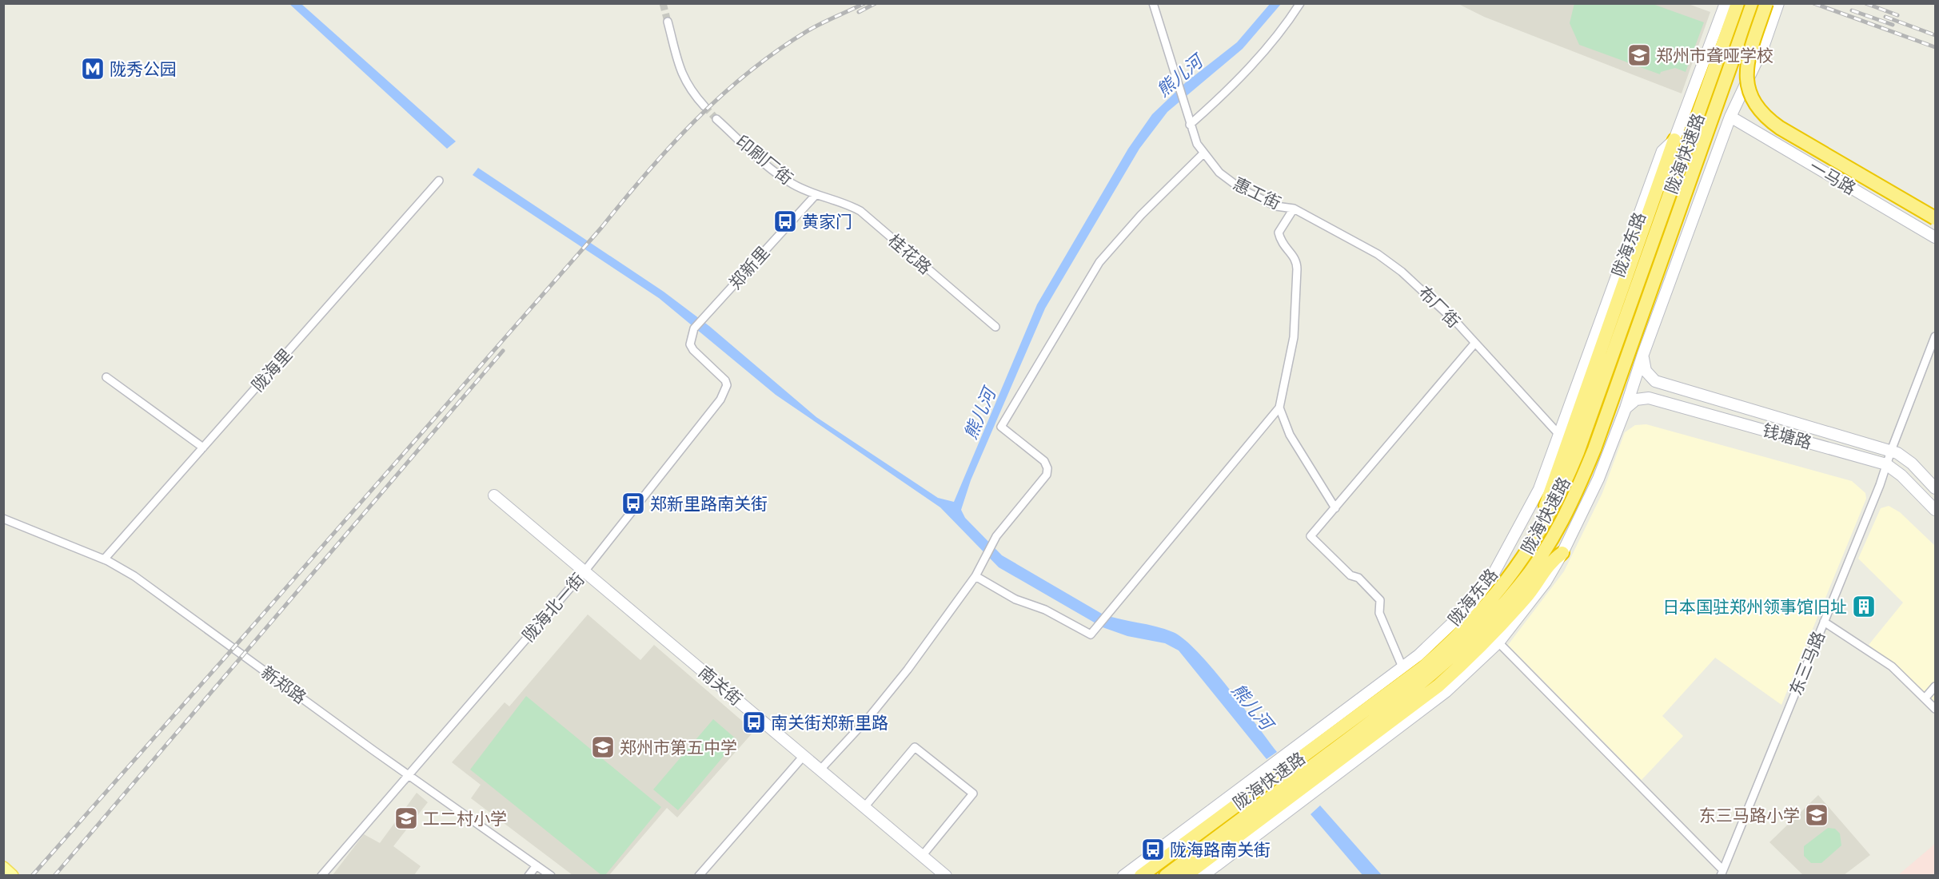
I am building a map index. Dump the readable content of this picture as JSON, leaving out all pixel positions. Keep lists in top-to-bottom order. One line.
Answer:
{"streets":{"highway":["陇海快速路"],"street":["印刷厂街","一马路","惠工街","陇海东路","桂花路","郑新里","布厂街","陇海里","钱塘路","陇海北一街","东三马路","新郑路","南关街"]},"crossings":[["印刷厂街","桂花路"],["印刷厂街","郑新里"],["惠工街","布厂街"],["陇海东路","布厂街"],["桂花路","郑新里"],["郑新里","陇海北一街"],["陇海里","新郑路"],["钱塘路","东三马路"],["陇海北一街","新郑路"],["陇海北一街","南关街"]],"water":["熊儿河"],"places":{"school or university":["郑州市聋哑学校","郑州市第五中学","东三马路小学","工二村小学"],"metro station":["陇秀公园"],"bus stop":["黄家门","郑新里路南关街","南关街郑新里路","陇海路南关街"],"building":["日本国驻郑州领事馆旧址"]}}
